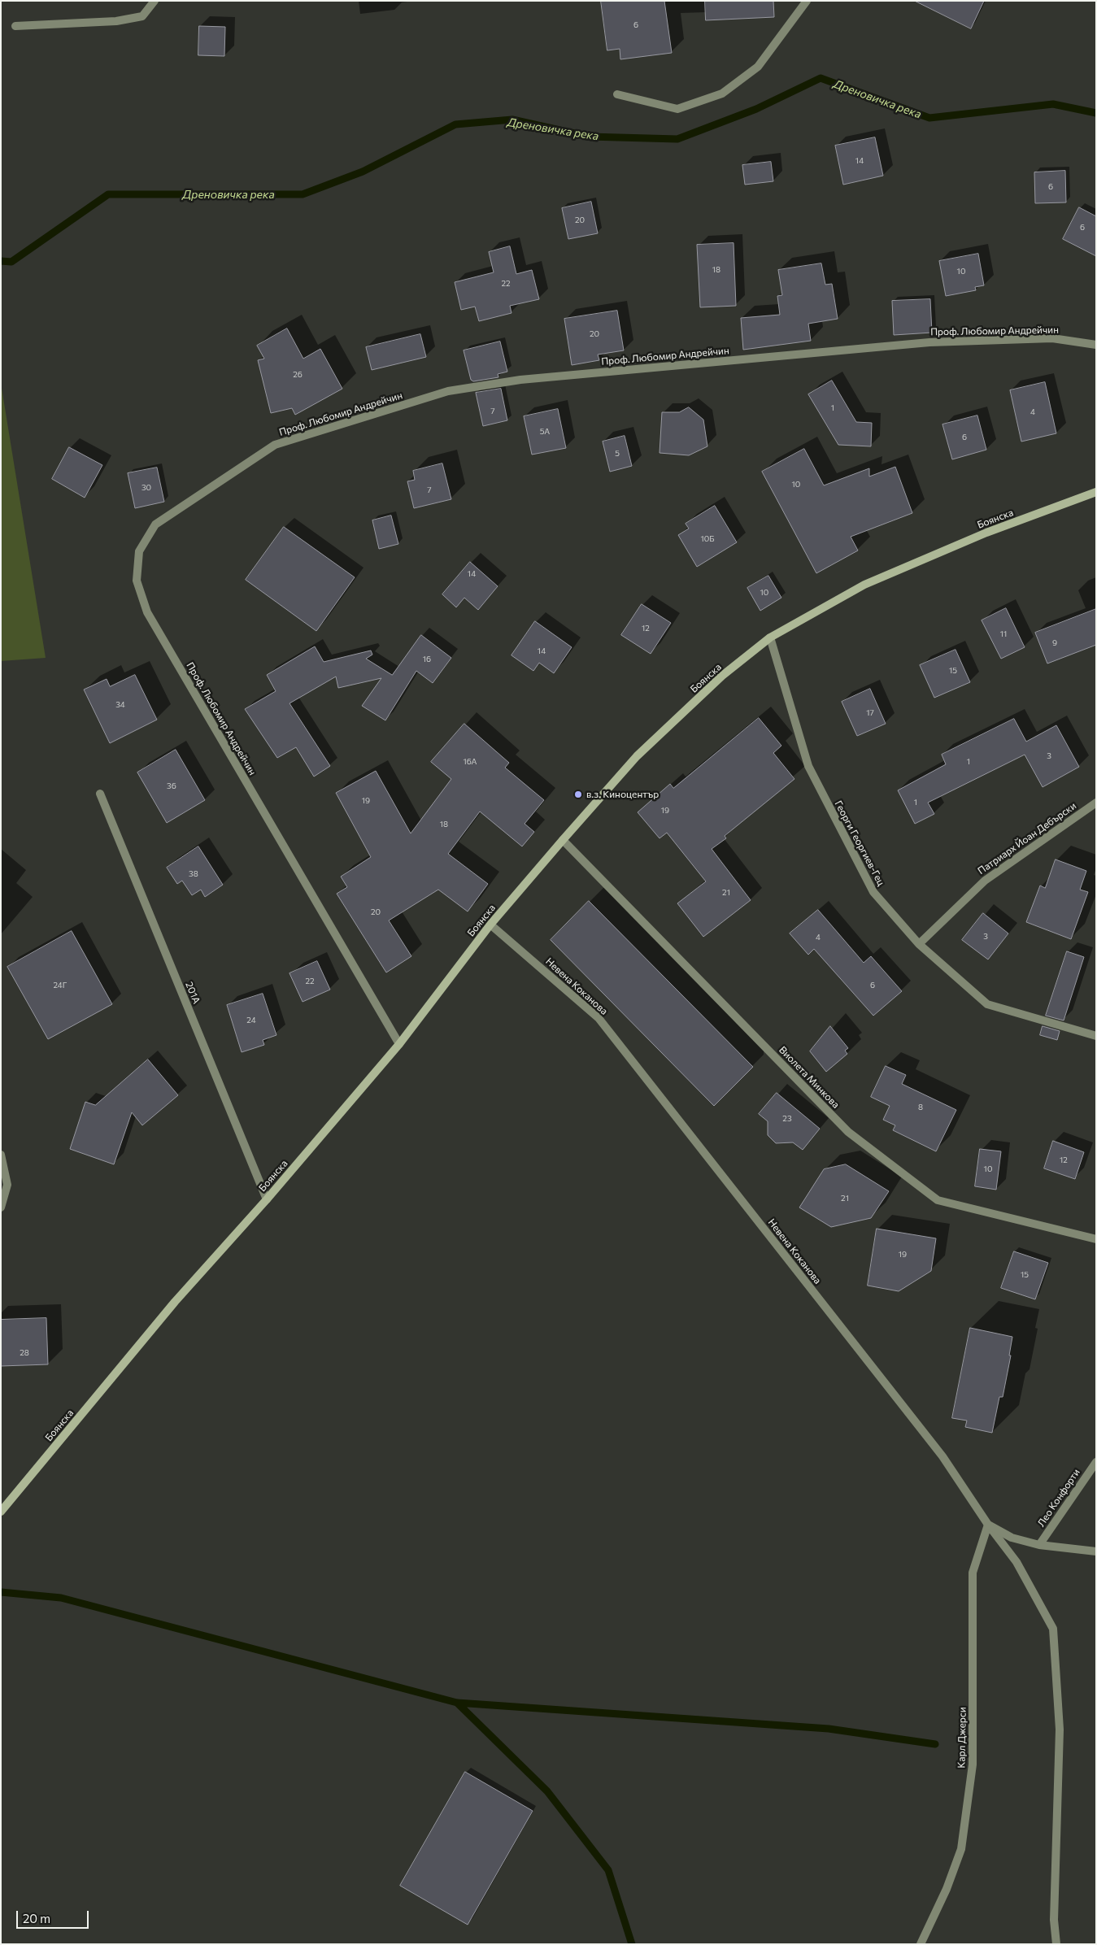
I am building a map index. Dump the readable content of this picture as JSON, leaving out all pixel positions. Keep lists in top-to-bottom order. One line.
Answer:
{"streets":{"main road":["Боянска"],"street":["Проф. Любомир Андрейчин","Патриарх Йоан Дебърски","Георги Георгиев-Гец","Невена Коканова","201А","Виолета Минкова","Лео Конфорти","Карл Джерси"]},"crossings":[["Проф. Любомир Андрейчин","Боянска"],["Боянска","Георги Георгиев-Гец"],["Боянска","Невена Коканова"],["Боянска","201А"],["Боянска","Виолета Минкова"],["Патриарх Йоан Дебърски","Георги Георгиев-Гец"],["Невена Коканова","Лео Конфорти"],["Невена Коканова","Карл Джерси"]],"water":["Дреновичка река"],"places":["в.з. Киноцентър"],"house_numbers":["6","14","6","20","6","18","10","22","20","26","1","7","4","5А","6","5","10","30","7","10Б","14","10","12","11","9","14","16","15","34","17","3","16А","1","36","19","1","19","18","38","21","20","3","4","22","24Г","6","24","8","23","12","10","21","19","15","28"],"scale_bar":"20 m"}
